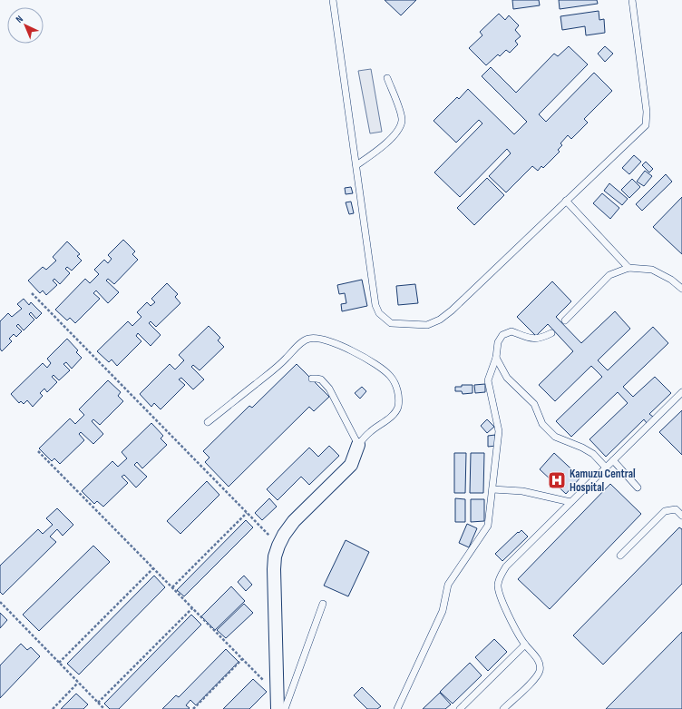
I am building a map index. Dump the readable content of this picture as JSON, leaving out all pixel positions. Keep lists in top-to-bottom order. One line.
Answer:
{"places":{"hospital":["Kamuzu Central Hospital"]},"north":"top left"}
